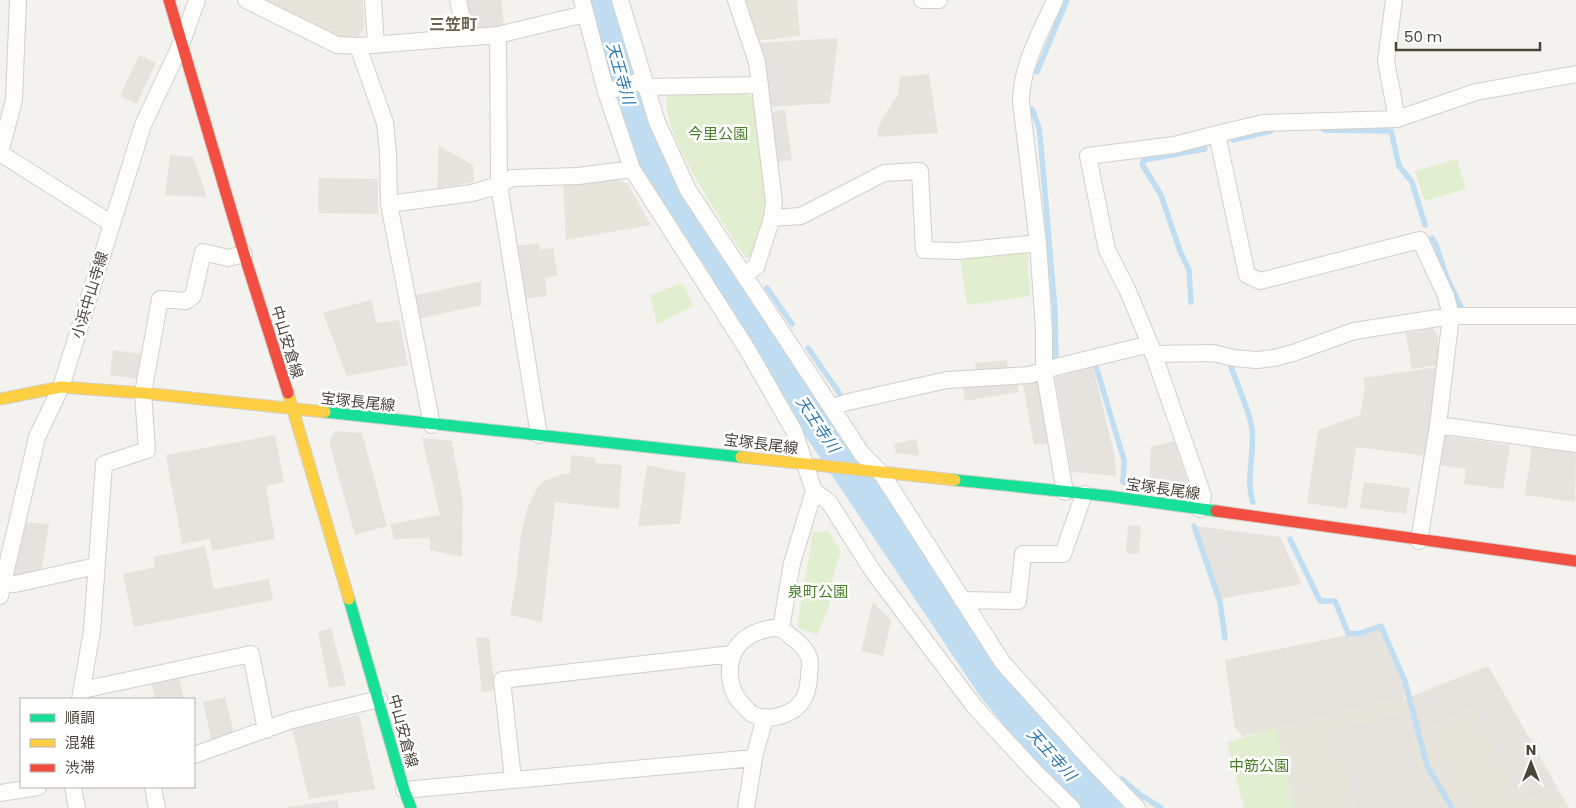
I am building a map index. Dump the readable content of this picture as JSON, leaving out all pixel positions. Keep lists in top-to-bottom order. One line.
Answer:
{"streets":{"street":["小浜中山寺線","中山安倉線","宝塚長尾線"]},"crossings":[["小浜中山寺線","中山安倉線"],["小浜中山寺線","宝塚長尾線"],["中山安倉線","宝塚長尾線"]],"districts":["三笠町"],"water":["天王寺川"],"parks":["今里公園","泉町公園","中筋公園"],"legend":["順調","混雑","渋滞"],"scale_bar":"50 m","north":"top"}
